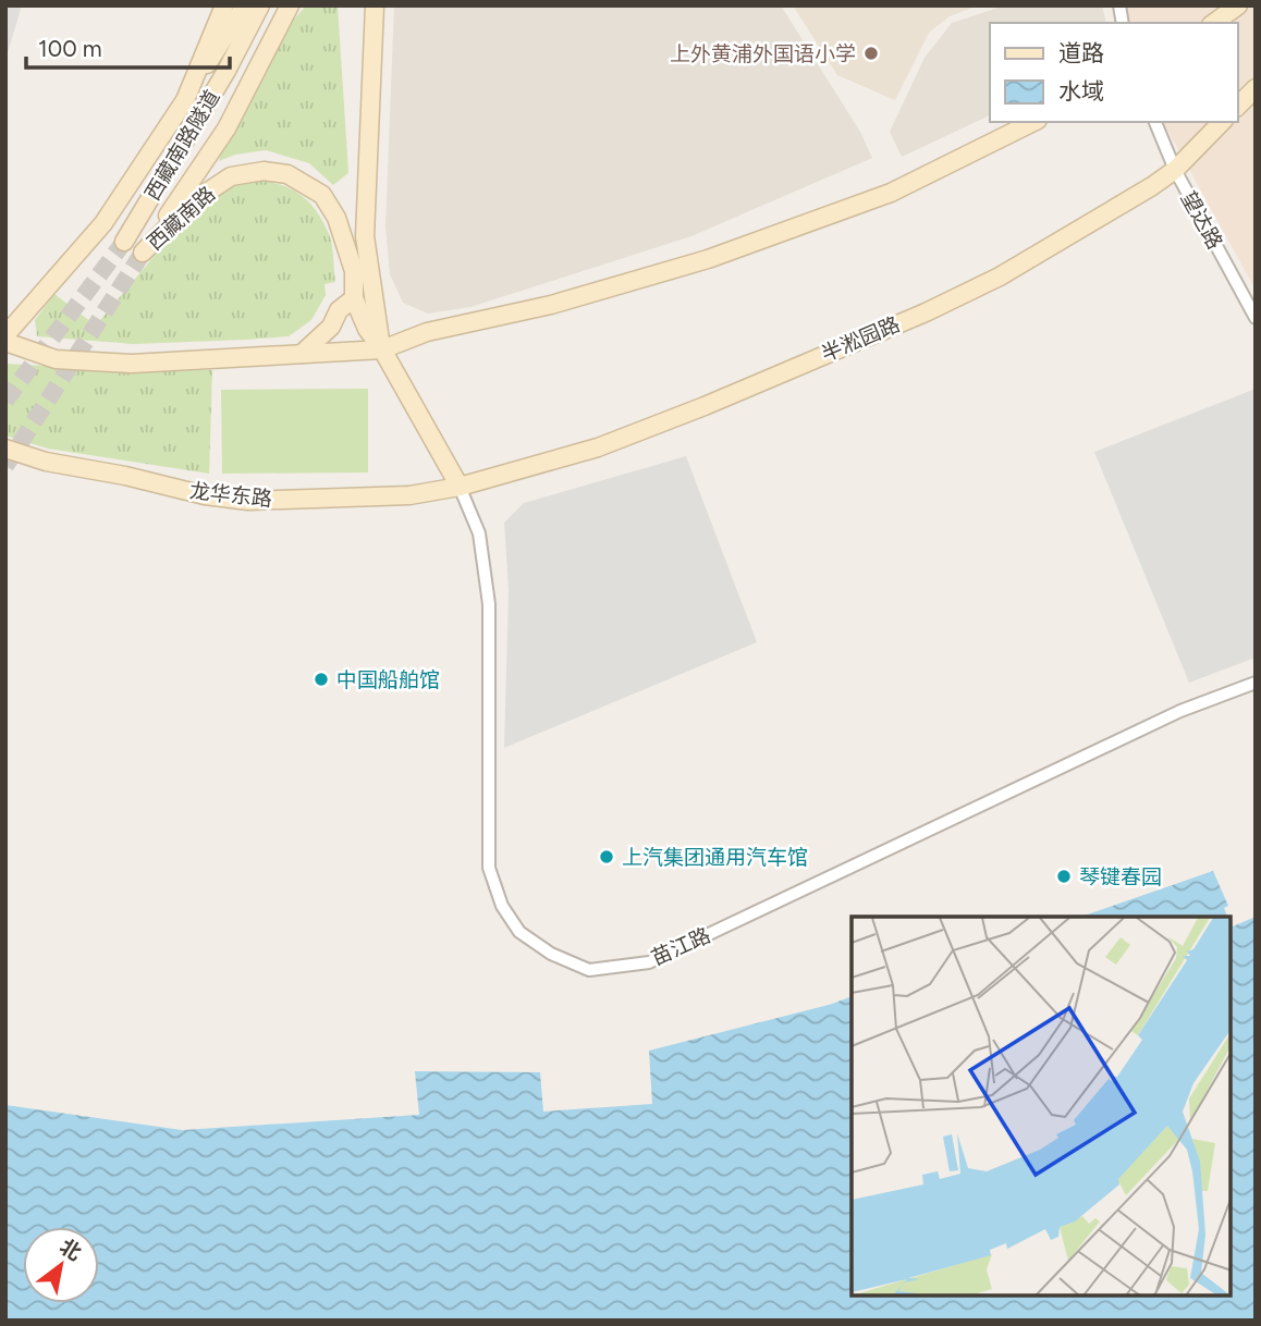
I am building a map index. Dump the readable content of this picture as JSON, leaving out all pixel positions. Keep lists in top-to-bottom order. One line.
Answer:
{"streets":{"main road":["西藏南路隧道","西藏南路","半淞园路","龙华东路"],"street":["望达路","苗江路"]},"crossings":[["西藏南路","半淞园路"],["西藏南路","龙华东路"],["西藏南路","苗江路"],["望达路","半淞园路"],["半淞园路","龙华东路"],["半淞园路","苗江路"],["龙华东路","苗江路"]],"places":["上外黄浦外国语小学","中国船舶馆","上汽集团通用汽车馆","琴键春园"],"legend":["道路","水域"],"scale_bar":"100 m","north":"top right"}
